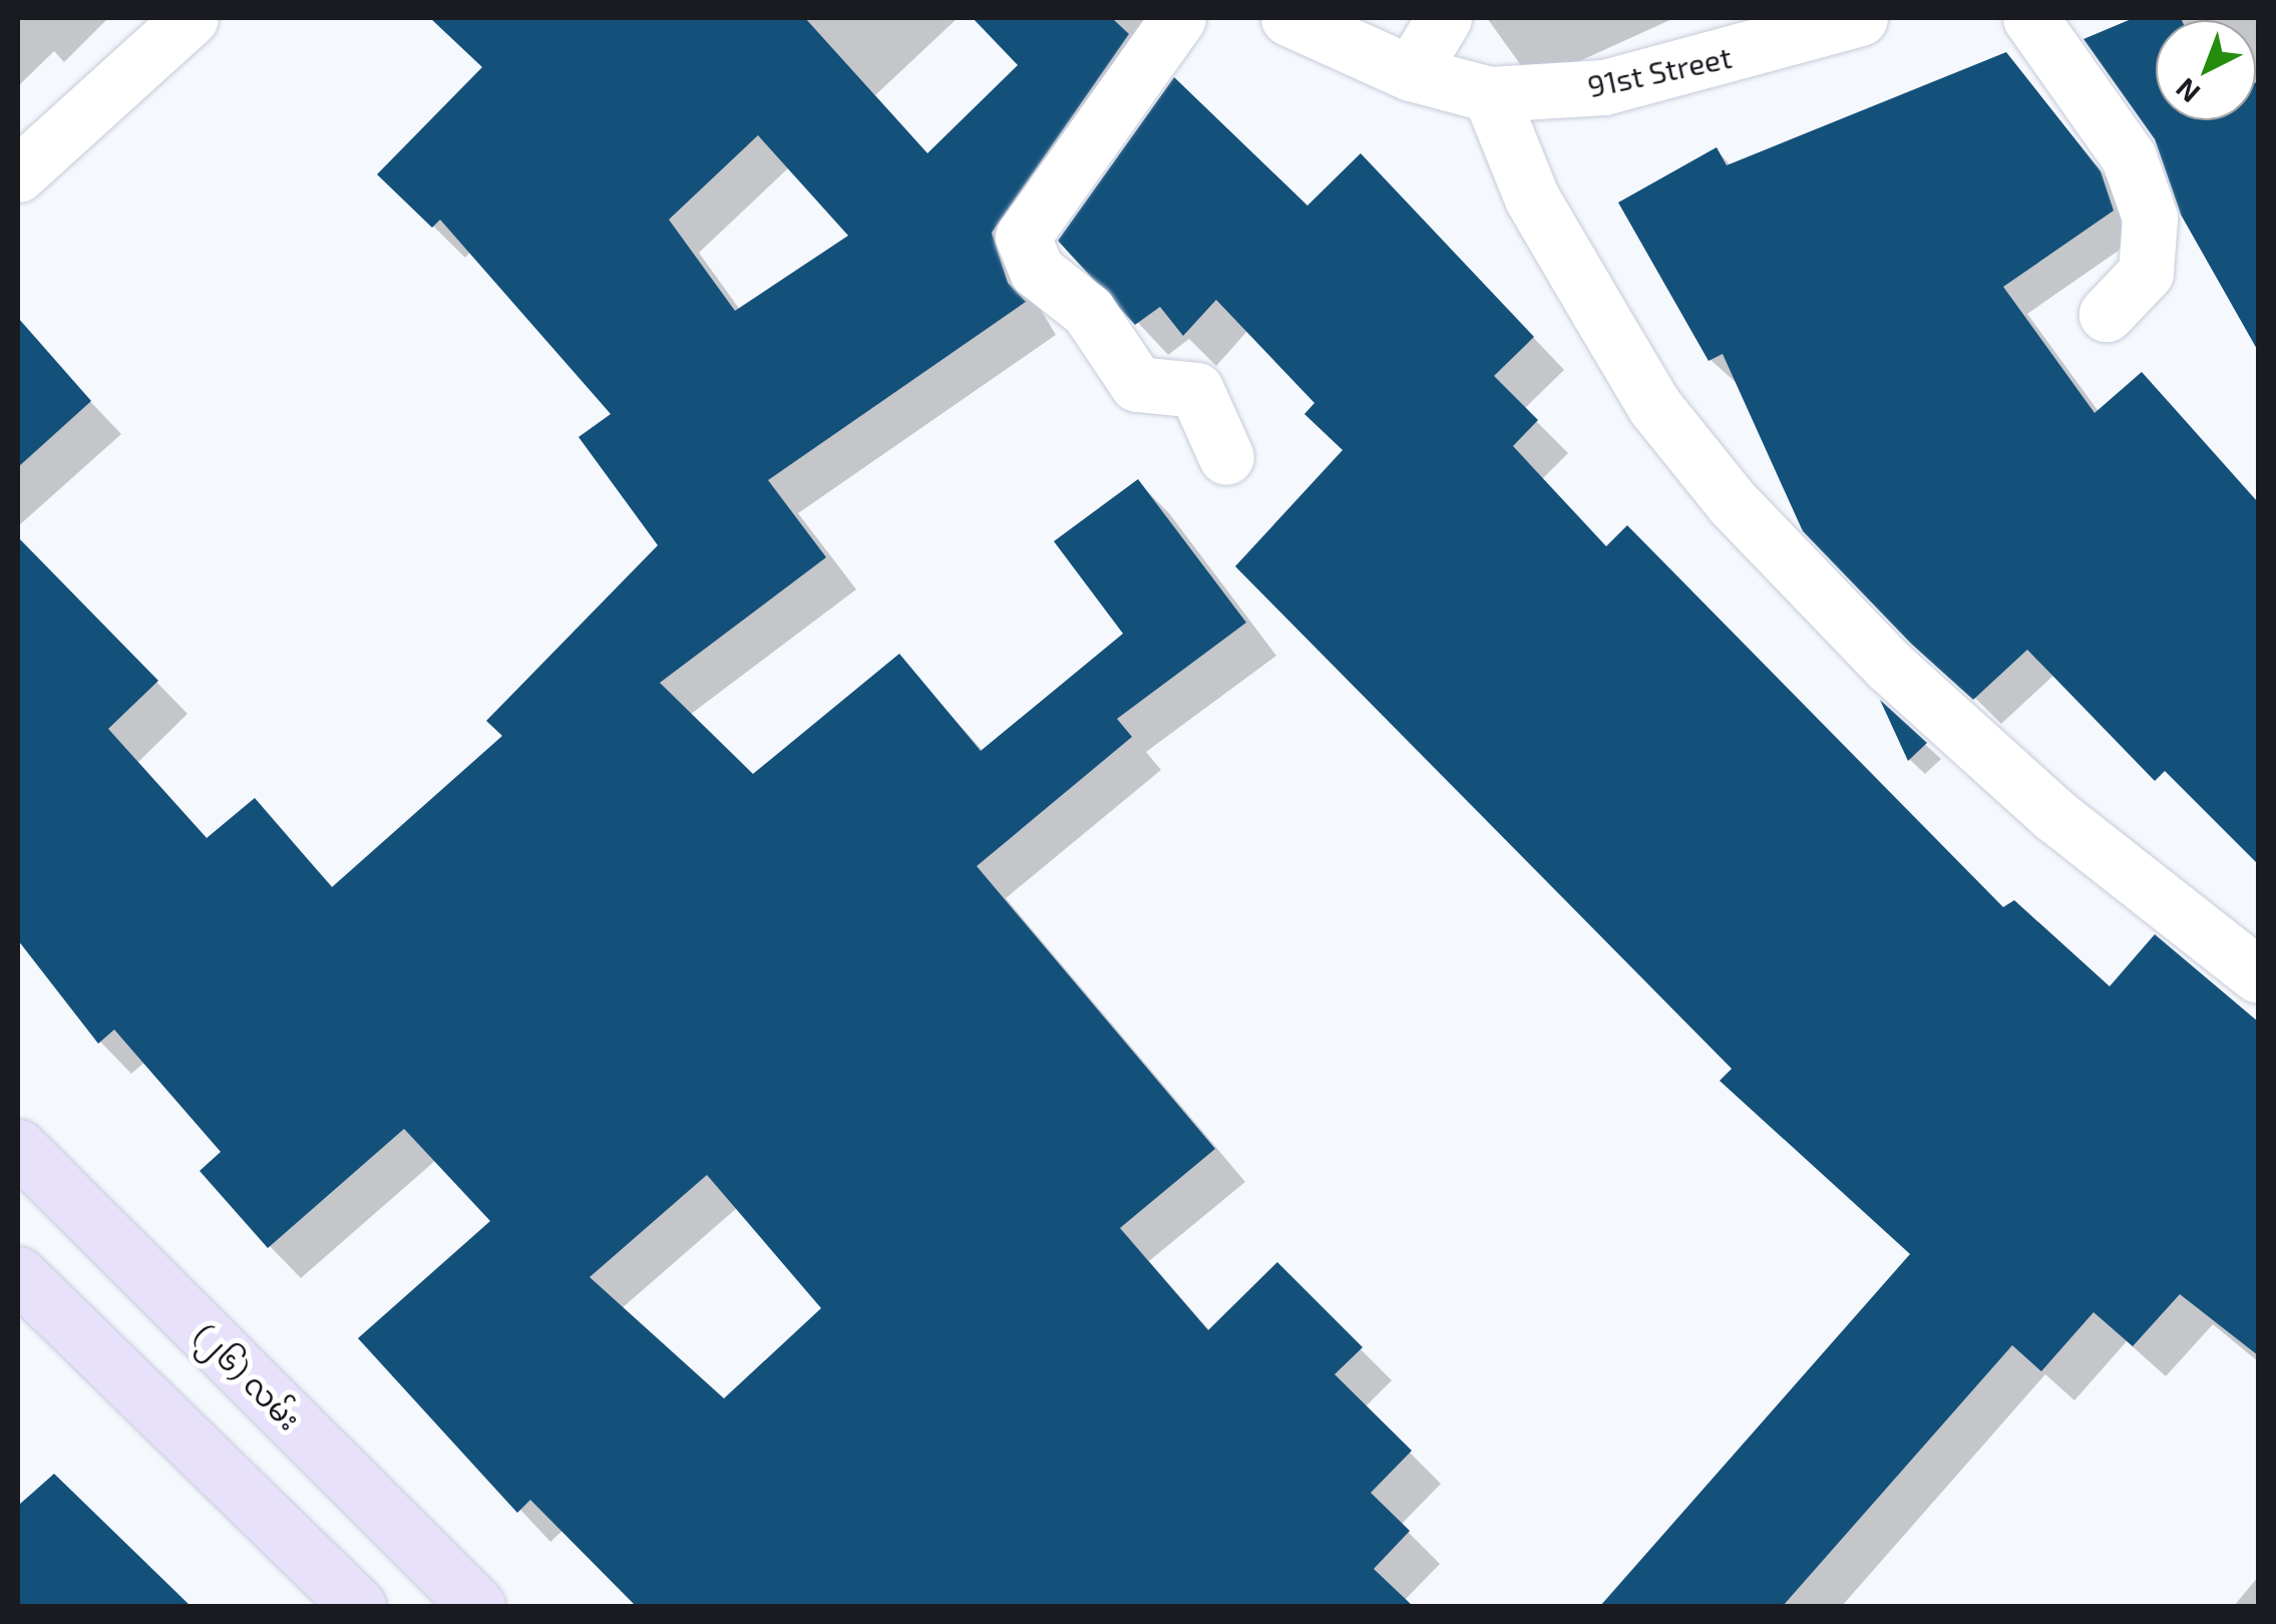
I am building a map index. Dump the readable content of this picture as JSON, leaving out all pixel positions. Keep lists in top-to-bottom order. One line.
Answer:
{"streets":{"main road":["(၂၆) လမ်း"],"street":["91st Street"]},"north":"bottom left"}
